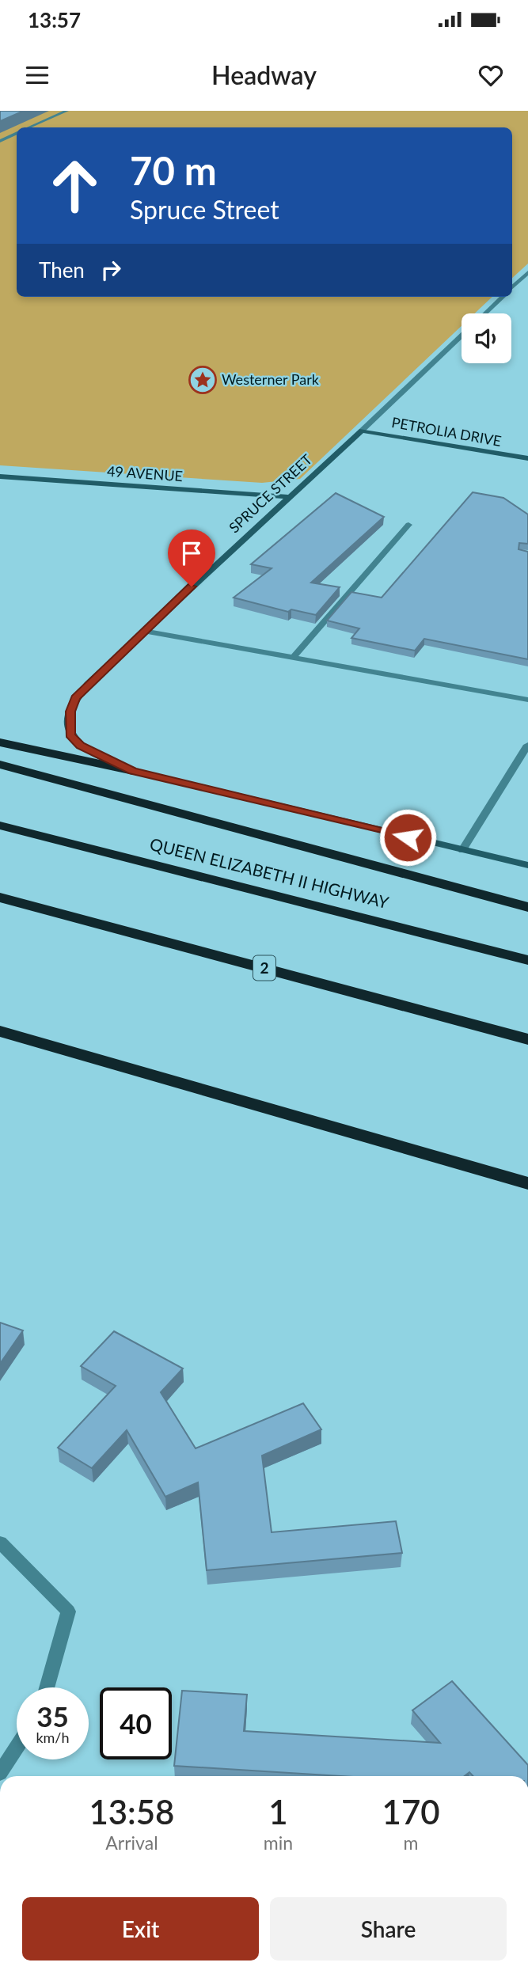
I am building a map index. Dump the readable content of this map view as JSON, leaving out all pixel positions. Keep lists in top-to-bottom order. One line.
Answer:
{"streets":{"highway":["QUEEN ELIZABETH II HIGHWAY","2"],"street":["PETROLIA DRIVE","49 AVENUE","SPRUCE STREET"]},"crossings":[["PETROLIA DRIVE","SPRUCE STREET"],["49 AVENUE","SPRUCE STREET"]],"places":{"place":["Westerner Park"]},"page":{"status":"13:57","header":"Headway","turn":["70 m","Spruce Street"],"then":"Then","speed":"35 km/h","limit":"40","eta":["13:58","Arrival","1","min","170","m"],"buttons":["Exit","Share"]}}
